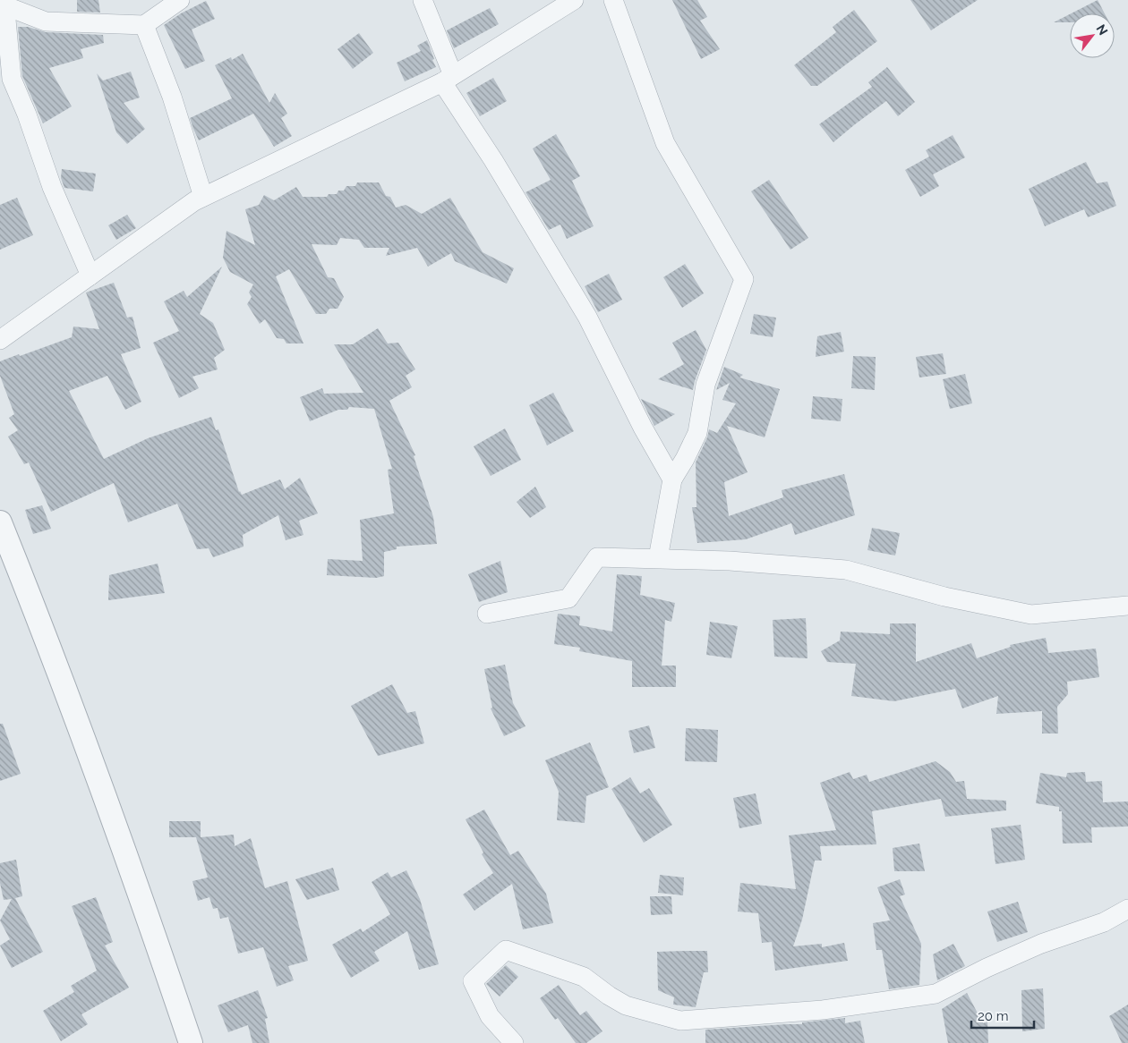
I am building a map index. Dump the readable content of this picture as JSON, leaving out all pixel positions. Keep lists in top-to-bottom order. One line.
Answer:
{"scale_bar":"20 m","north":"top right"}
